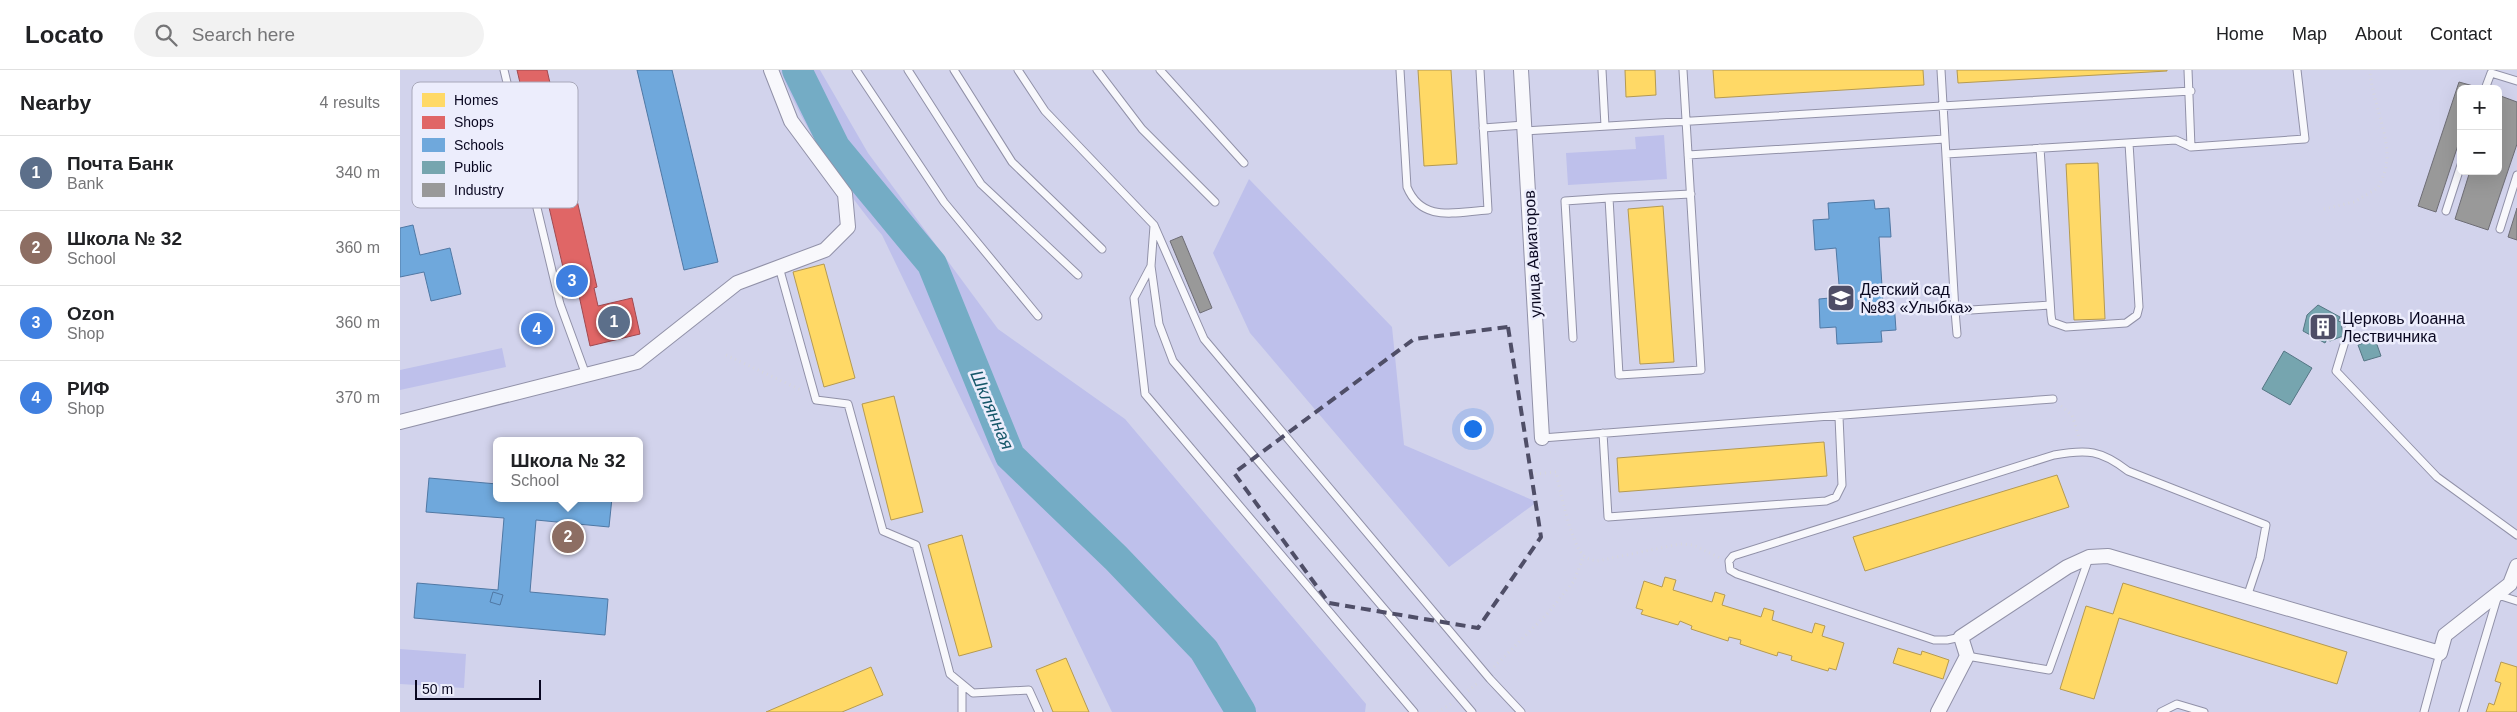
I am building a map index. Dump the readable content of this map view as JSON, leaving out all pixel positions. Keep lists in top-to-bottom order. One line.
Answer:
{"streets":{"street":["улица Авиаторов"]},"water":["Шклянная"],"places":{"school or university":["Детский сад №83 «Улыбка»"],"building":["Церковь Иоанна Лествичника"]},"legend":["Homes","Shops","Schools","Public","Industry"],"scale_bar":"50 m","page":{"header":"Locato","search":"Search here","nav":["Home","Map","About","Contact"],"heading":["Nearby","4 results"],"map_buttons":["+","−"],"list":[{"mark":"1","name":"Почта Банк","note":"Bank","value":"340 m"},{"mark":"2","name":"Школа № 32","note":"School","value":"360 m"},{"mark":"3","name":"Ozon","note":"Shop","value":"360 m"},{"mark":"4","name":"РИФ","note":"Shop","value":"370 m"}],"pins":["3","1","4","2"],"popup":["Школа № 32","School"],"scale":"50 m"}}
